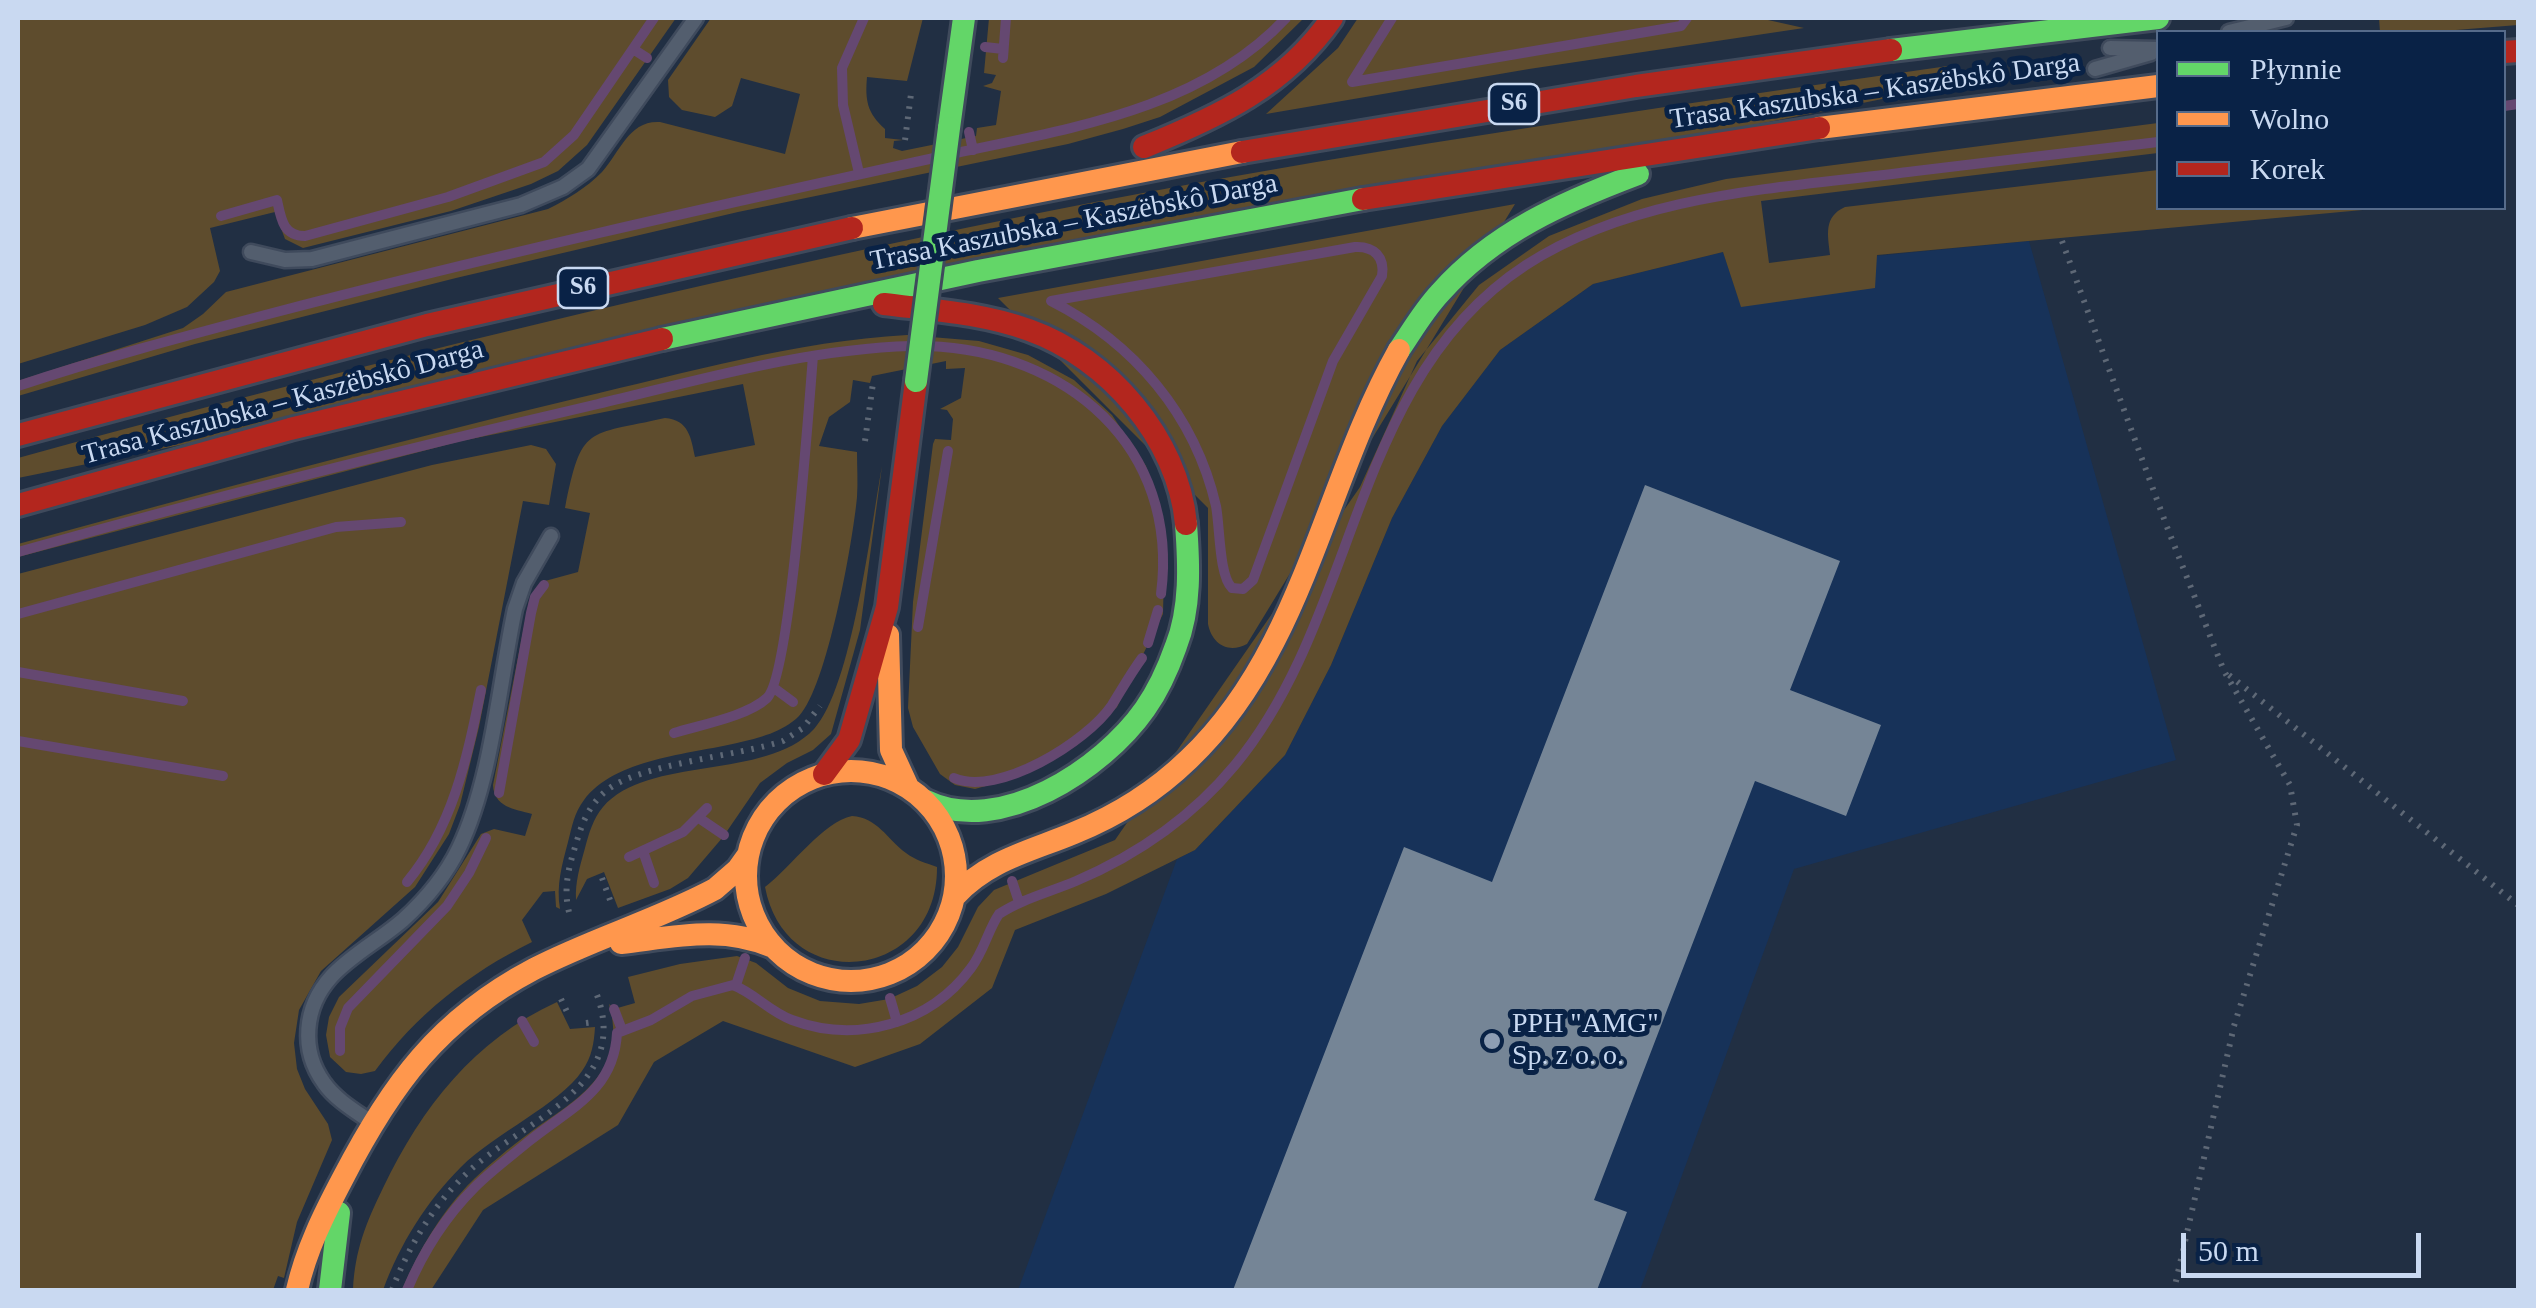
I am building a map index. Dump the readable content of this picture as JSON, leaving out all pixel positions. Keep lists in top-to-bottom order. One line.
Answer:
{"streets":{"main road":["Trasa Kaszubska – Kaszëbskô Darga","S6"]},"places":["PPH \"AMG\" Sp. z o. o."],"legend":["Płynnie","Wolno","Korek"],"scale_bar":"50 m"}
